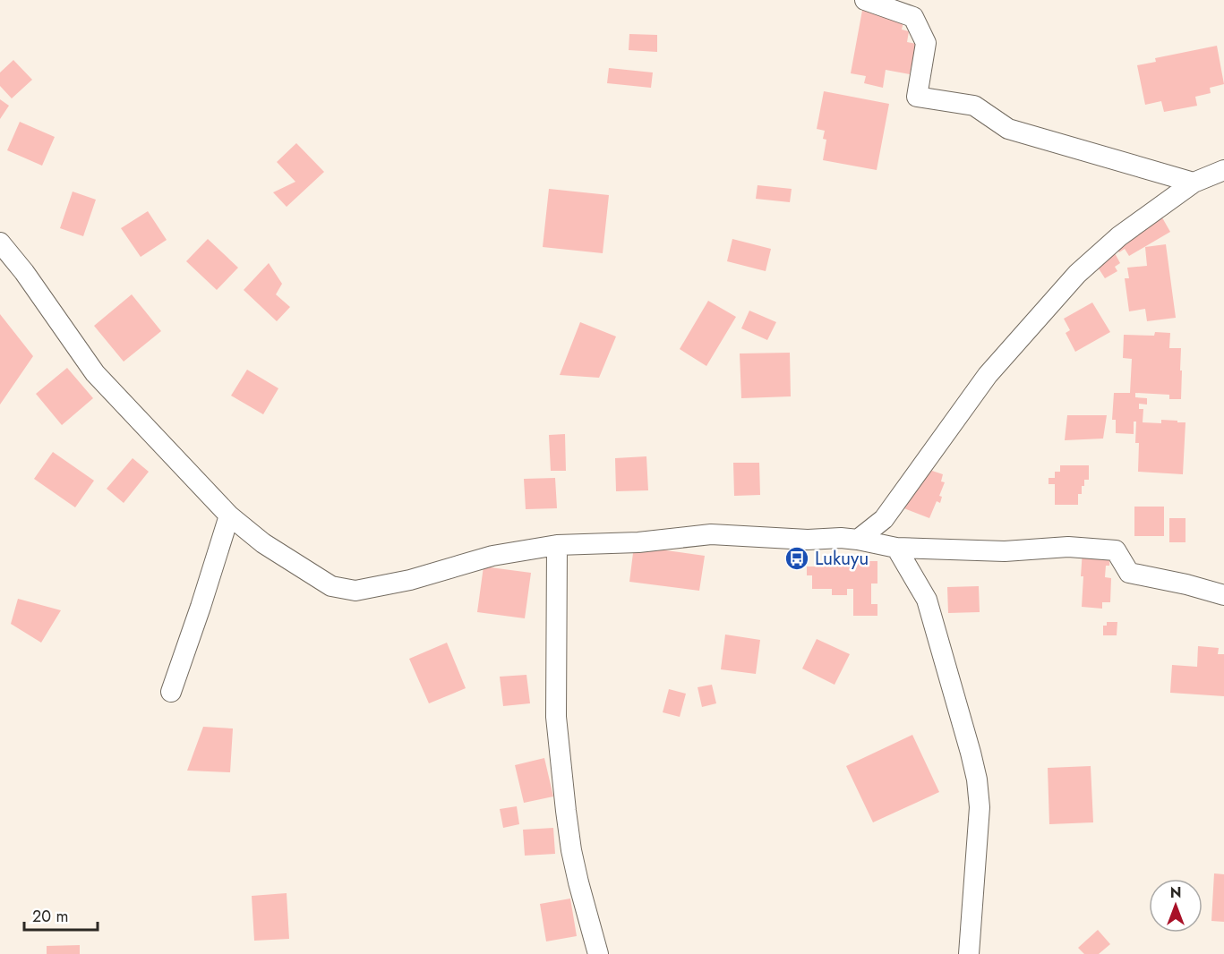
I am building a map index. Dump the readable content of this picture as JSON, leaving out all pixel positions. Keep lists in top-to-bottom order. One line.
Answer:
{"places":{"bus stop":["Lukuyu"]},"scale_bar":"20 m","north":"top"}
